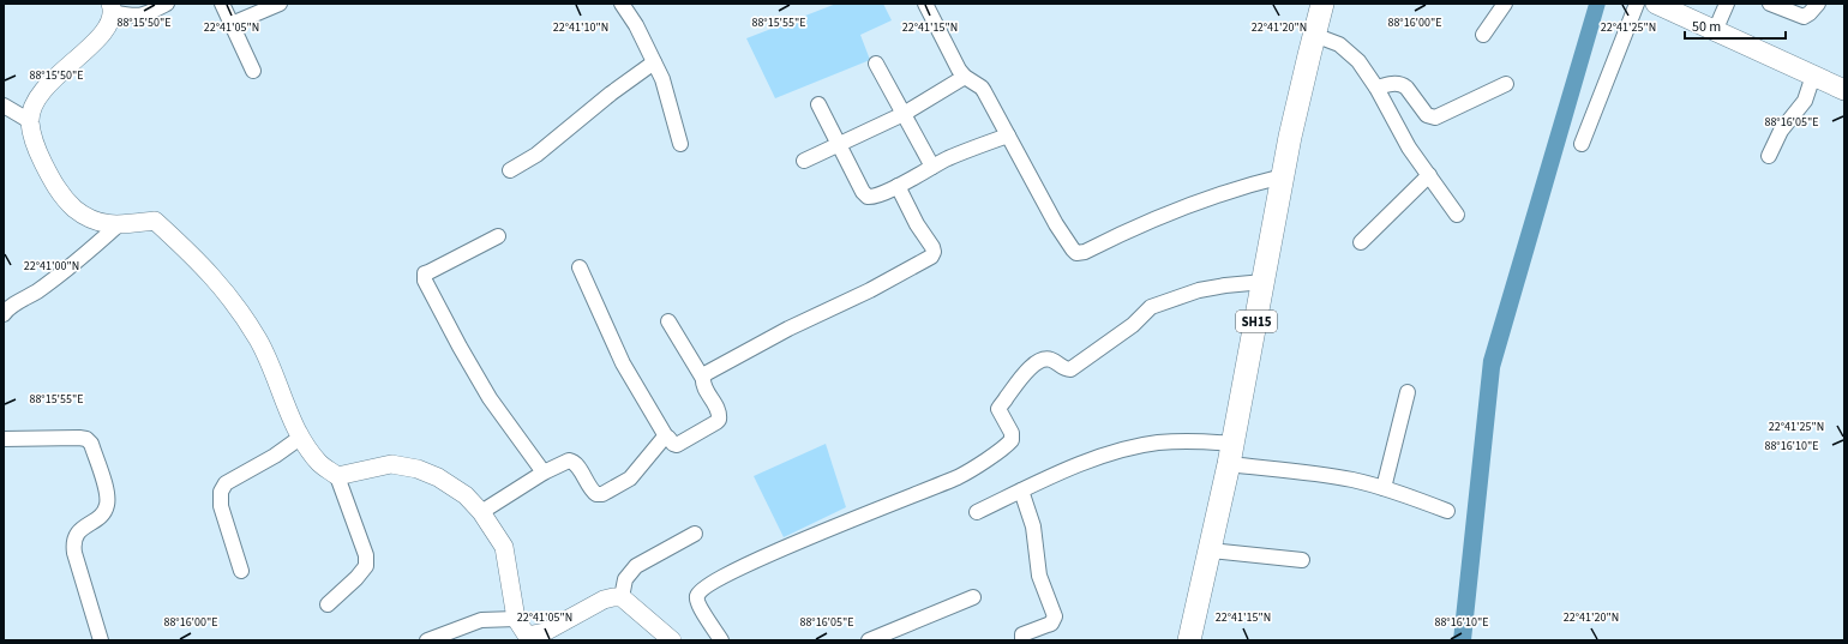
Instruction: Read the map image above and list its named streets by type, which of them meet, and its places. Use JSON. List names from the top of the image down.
{
  "streets": {
    "main road": ["SH15"]
  },
  "scale_bar": "50 m",
  "coordinates": [
    "88°15'50\"E",
    "88°15'55\"E",
    "88°16'00\"E",
    "22°41'05\"N",
    "22°41'10\"N",
    "22°41'15\"N",
    "22°41'20\"N",
    "22°41'25\"N",
    "88°16'05\"E",
    "22°41'00\"N",
    "88°16'10\"E"
  ]
}
